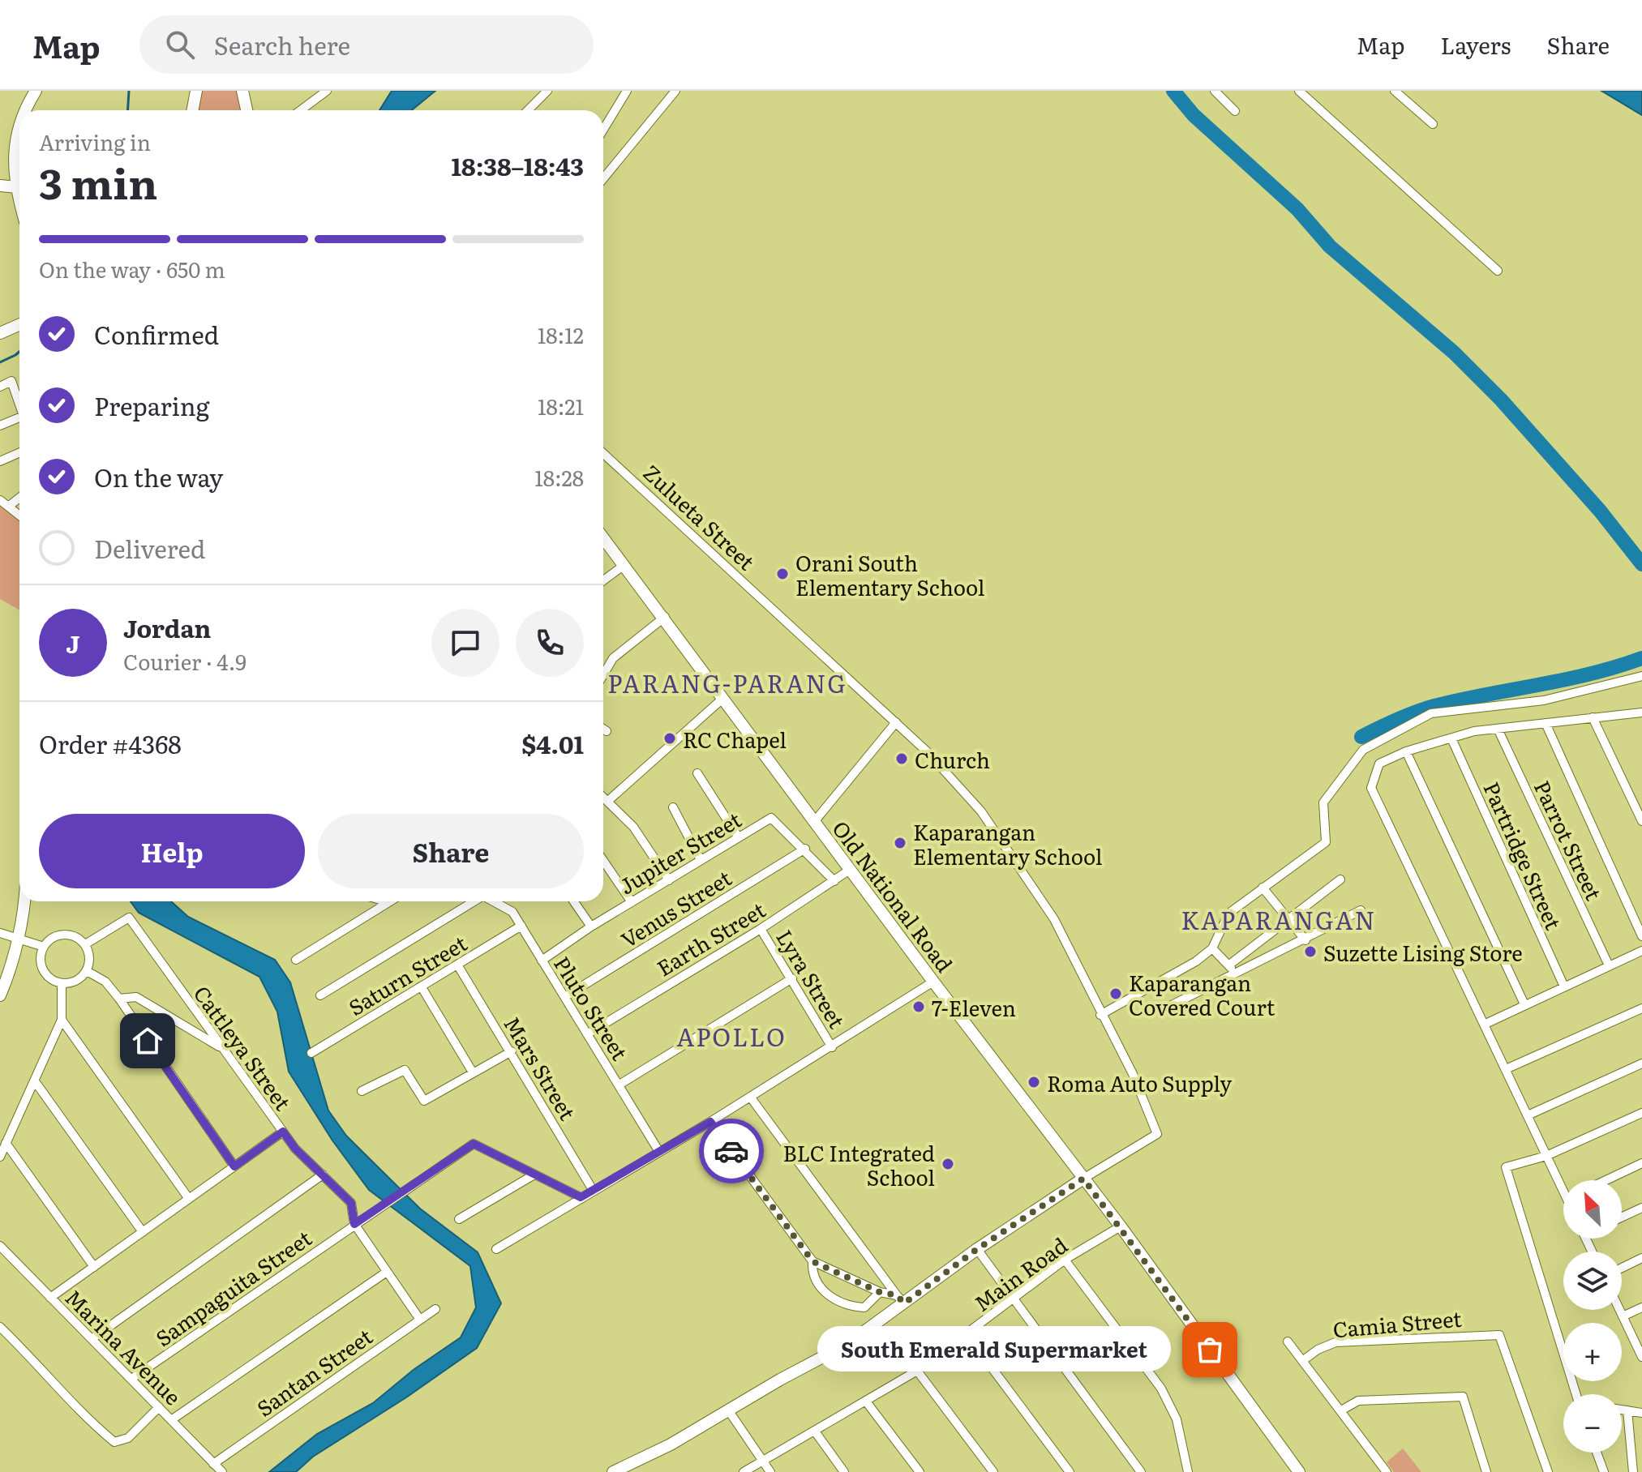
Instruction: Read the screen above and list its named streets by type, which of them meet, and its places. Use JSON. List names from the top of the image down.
{
  "streets": {
    "main road": ["Old National Road"],
    "street": [
      "Zulueta Street",
      "Parrot Street",
      "Jupiter Street",
      "Partridge Street",
      "Venus Street",
      "Earth Street",
      "Saturn Street",
      "Lyra Street",
      "Pluto Street",
      "Cattleya Street",
      "Mars Street",
      "Main Road",
      "Sampaguita Street",
      "Camia Street",
      "Marina Avenue",
      "Santan Street"
    ]
  },
  "crossings": [
    ["Zulueta Street", "Old National Road"],
    ["Jupiter Street", "Venus Street"],
    ["Jupiter Street", "Pluto Street"],
    ["Old National Road", "Earth Street"],
    ["Old National Road", "Main Road"],
    ["Venus Street", "Pluto Street"],
    ["Earth Street", "Lyra Street"],
    ["Earth Street", "Pluto Street"],
    ["Saturn Street", "Pluto Street"],
    ["Saturn Street", "Mars Street"],
    ["Cattleya Street", "Sampaguita Street"],
    ["Cattleya Street", "Santan Street"],
    ["Sampaguita Street", "Marina Avenue"],
    ["Marina Avenue", "Santan Street"]
  ],
  "districts": ["PARANG-PARANG", "KAPARANGAN", "APOLLO"],
  "places": [
    "Orani South Elementary School",
    "RC Chapel",
    "Church",
    "Kaparangan Elementary School",
    "Suzette Lising Store",
    "Kaparangan Covered Court",
    "7-Eleven",
    "Roma Auto Supply",
    "BLC Integrated School",
    "South Emerald Supermarket"
  ],
  "north": "top left",
  "page": {
    "header": "Map",
    "search": "Search here",
    "nav": ["Map", "Layers", "Share"],
    "heading": ["3 min", "Arriving in", "18:38–18:43"],
    "panel": [
      "Jordan",
      "Courier · 4.9",
      "Order #4368",
      "$4.01"
    ],
    "bar": "On the way · 650 m",
    "list": [
      ["Confirmed", "18:12"],
      ["Preparing", "18:21"],
      ["On the way", "18:28"],
      "Delivered"
    ],
    "round": "J",
    "buttons": ["Help", "Share"],
    "map_buttons": ["+", "−"],
    "bubble": "South Emerald Supermarket"
  }
}
